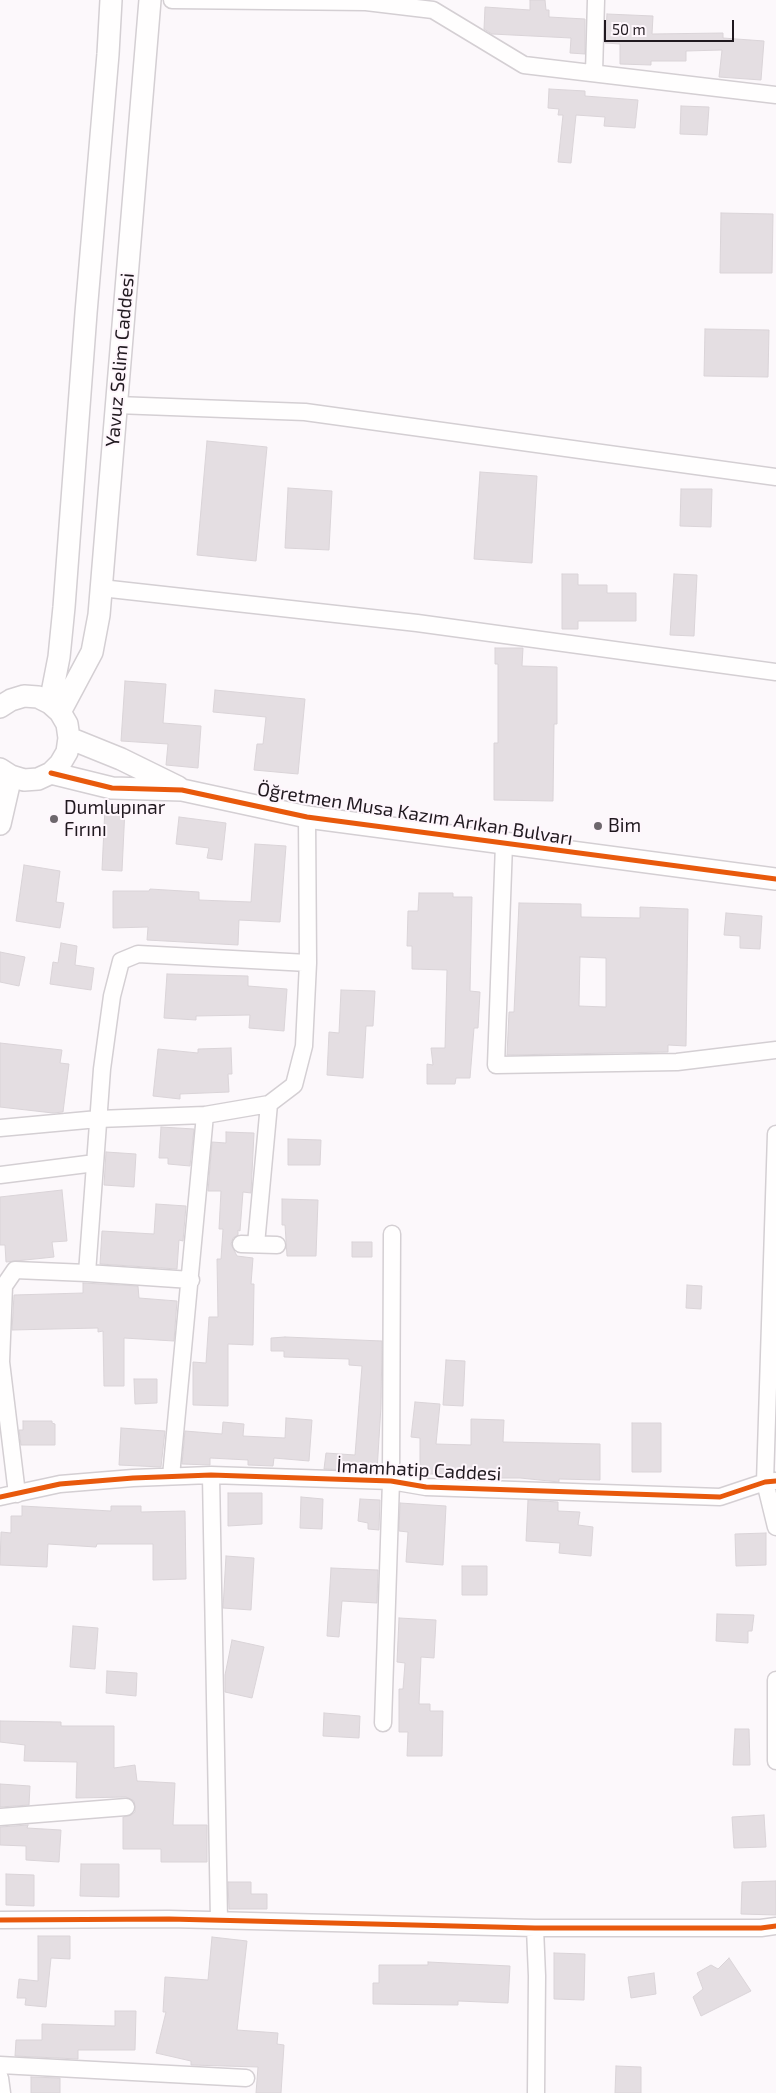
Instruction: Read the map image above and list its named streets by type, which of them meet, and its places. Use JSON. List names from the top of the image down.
{
  "streets": {
    "street": ["Yavuz Selim Caddesi", "Öğretmen Musa Kazım Arıkan Bulvarı", "İmamhatip Caddesi"]
  },
  "places": ["Dumlupınar Fırını", "Bim"],
  "scale_bar": "50 m"
}
